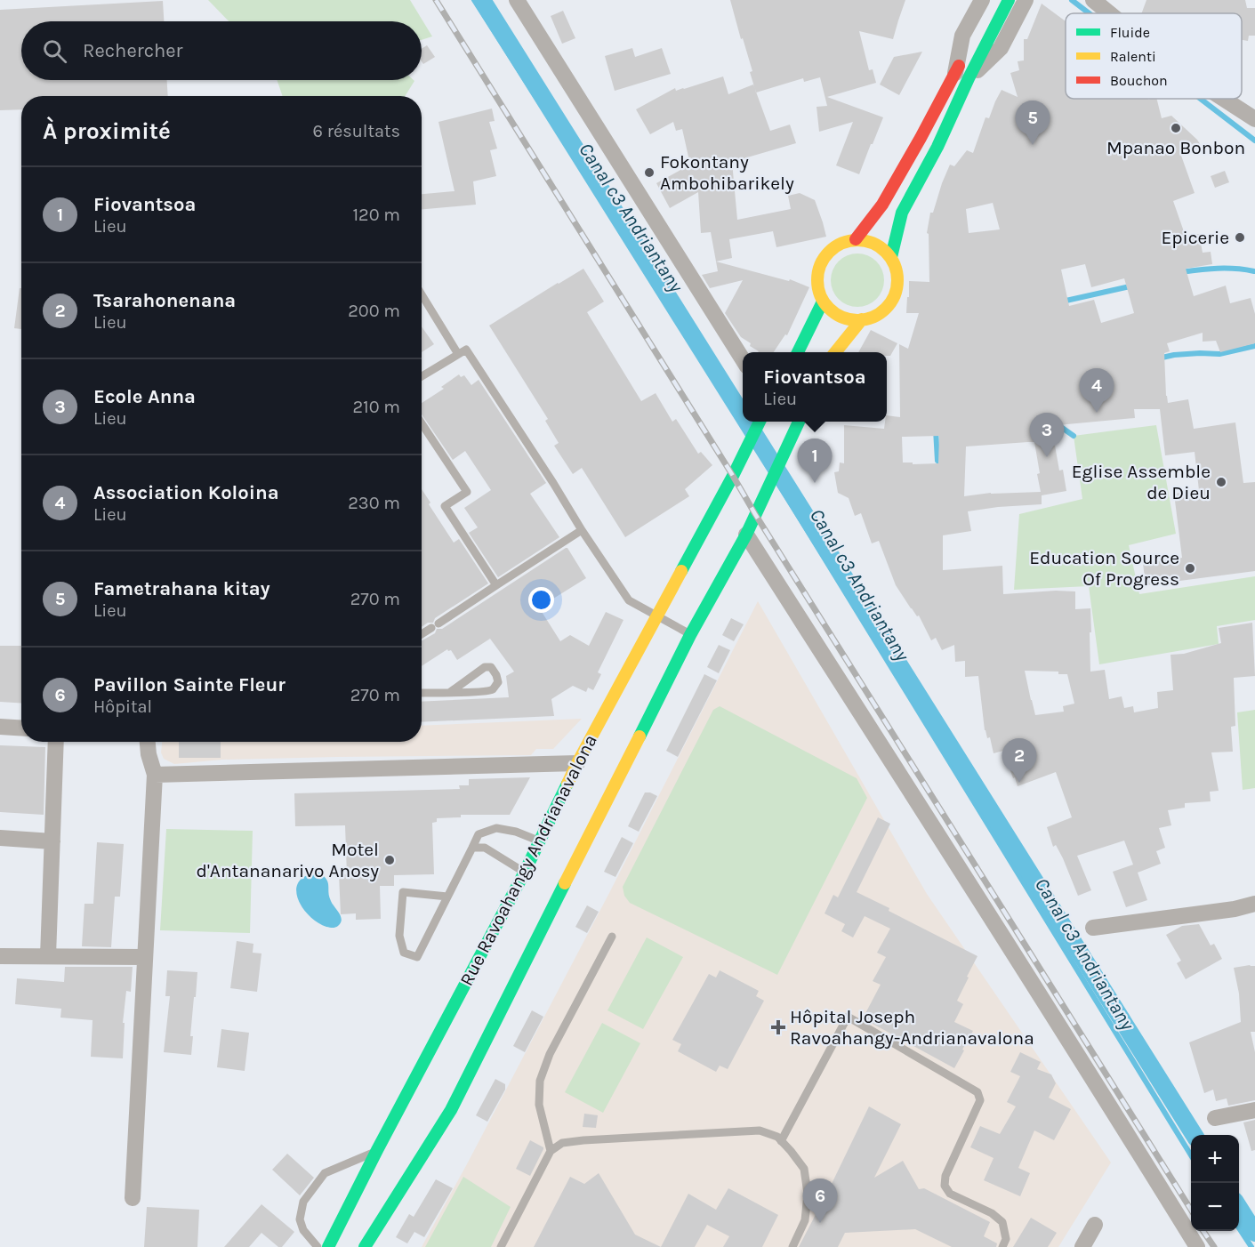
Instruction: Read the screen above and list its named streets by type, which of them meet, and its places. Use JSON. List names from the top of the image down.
{
  "streets": {
    "main road": ["Rue Ravoahangy Andrianavalona"]
  },
  "water": ["Canal c3 Andriantany"],
  "places": {
    "other": [
      "Mpanao Bonbon",
      "Fokontany Ambohibarikely",
      "Epicerie",
      "Eglise Assemble de Dieu",
      "Education Source Of Progress",
      "Motel d'Antananarivo Anosy"
    ],
    "health": ["Hôpital Joseph Ravoahangy-Andrianavalona"]
  },
  "legend": ["Fluide", "Ralenti", "Bouchon"],
  "page": {
    "search": "Rechercher",
    "heading": ["À proximité", "6 résultats"],
    "pins": [
      "5",
      "4",
      "3",
      "1",
      "2",
      "6"
    ],
    "list": [
      {
        "mark": "1",
        "name": "Fiovantsoa",
        "note": "Lieu",
        "value": "120 m"
      },
      {
        "mark": "2",
        "name": "Tsarahonenana",
        "note": "Lieu",
        "value": "200 m"
      },
      {
        "mark": "3",
        "name": "Ecole Anna",
        "note": "Lieu",
        "value": "210 m"
      },
      {
        "mark": "4",
        "name": "Association Koloina",
        "note": "Lieu",
        "value": "230 m"
      },
      {
        "mark": "5",
        "name": "Fametrahana kitay",
        "note": "Lieu",
        "value": "270 m"
      },
      {
        "mark": "6",
        "name": "Pavillon Sainte Fleur",
        "note": "Hôpital",
        "value": "270 m"
      }
    ],
    "popup": ["Fiovantsoa", "Lieu"],
    "map_buttons": ["+", "−"]
  }
}
